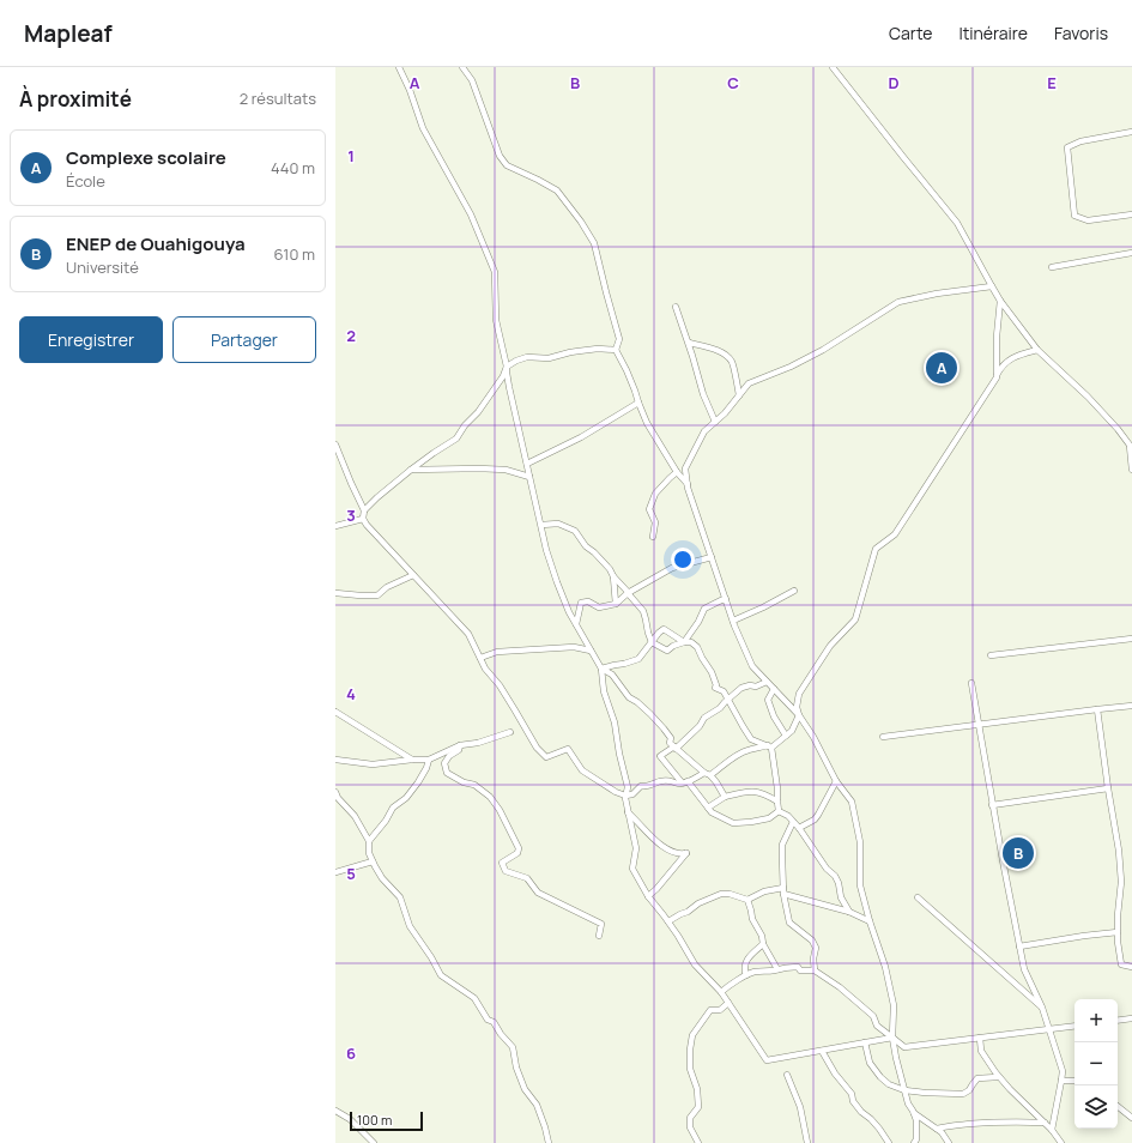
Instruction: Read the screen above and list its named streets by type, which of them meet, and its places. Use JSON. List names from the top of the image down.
{
  "scale_bar": "100 m",
  "page": {
    "header": "Mapleaf",
    "nav": ["Carte", "Itinéraire", "Favoris"],
    "heading": ["À proximité", "2 résultats"],
    "list": [
      {
        "mark": "A",
        "name": "Complexe scolaire",
        "note": "École",
        "value": "440 m"
      },
      {
        "mark": "B",
        "name": "ENEP de Ouahigouya",
        "note": "Université",
        "value": "610 m"
      }
    ],
    "buttons": ["Enregistrer", "Partager"],
    "pins": ["A", "B"],
    "map_buttons": ["+", "−"],
    "scale": "100 m"
  },
  "grid": {
    "columns": [
      "A",
      "B",
      "C",
      "D",
      "E"
    ],
    "rows": [
      "1",
      "2",
      "3",
      "4",
      "5",
      "6"
    ]
  }
}
